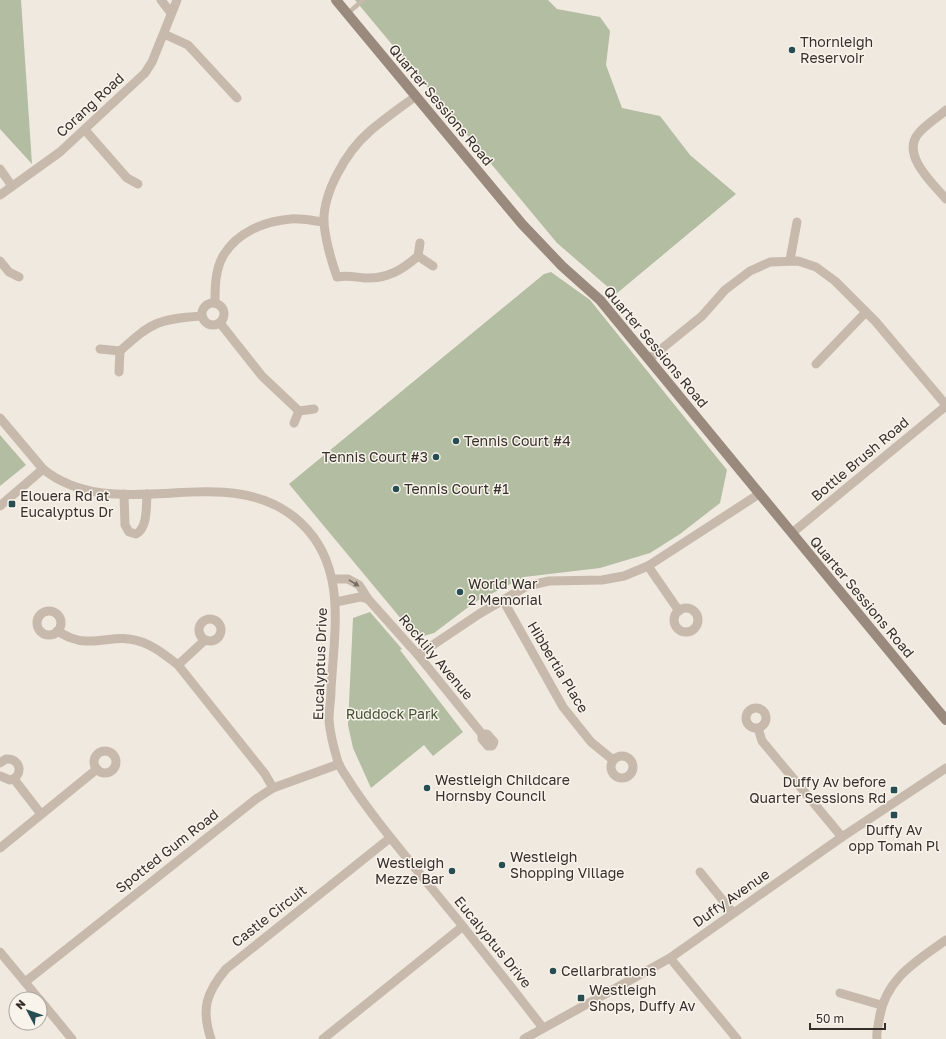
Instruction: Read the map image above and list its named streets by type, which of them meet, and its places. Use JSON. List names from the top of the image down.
{
  "streets": {
    "main road": ["Quarter Sessions Road"],
    "street": [
      "Corang Road",
      "Bottle Brush Road",
      "Rocklily Avenue",
      "Eucalyptus Drive",
      "Hibbertia Place",
      "Spotted Gum Road",
      "Duffy Avenue",
      "Castle Circuit"
    ]
  },
  "crossings": [
    ["Quarter Sessions Road", "Bottle Brush Road"],
    ["Rocklily Avenue", "Eucalyptus Drive"],
    ["Eucalyptus Drive", "Spotted Gum Road"],
    ["Eucalyptus Drive", "Duffy Avenue"],
    ["Eucalyptus Drive", "Castle Circuit"]
  ],
  "parks": ["Ruddock Park"],
  "places": {
    "other": [
      "Thornleigh Reservoir",
      "Tennis Court #4",
      "Tennis Court #3",
      "Tennis Court #1",
      "World War 2 Memorial",
      "Westleigh Childcare Hornsby Council",
      "Westleigh Shopping Village",
      "Westleigh Mezze Bar",
      "Cellarbrations"
    ],
    "transit": [
      "Elouera Rd at Eucalyptus Dr",
      "Duffy Av before Quarter Sessions Rd",
      "Duffy Av opp Tomah Pl",
      "Westleigh Shops, Duffy Av"
    ]
  },
  "scale_bar": "50 m",
  "north": "top left"
}
